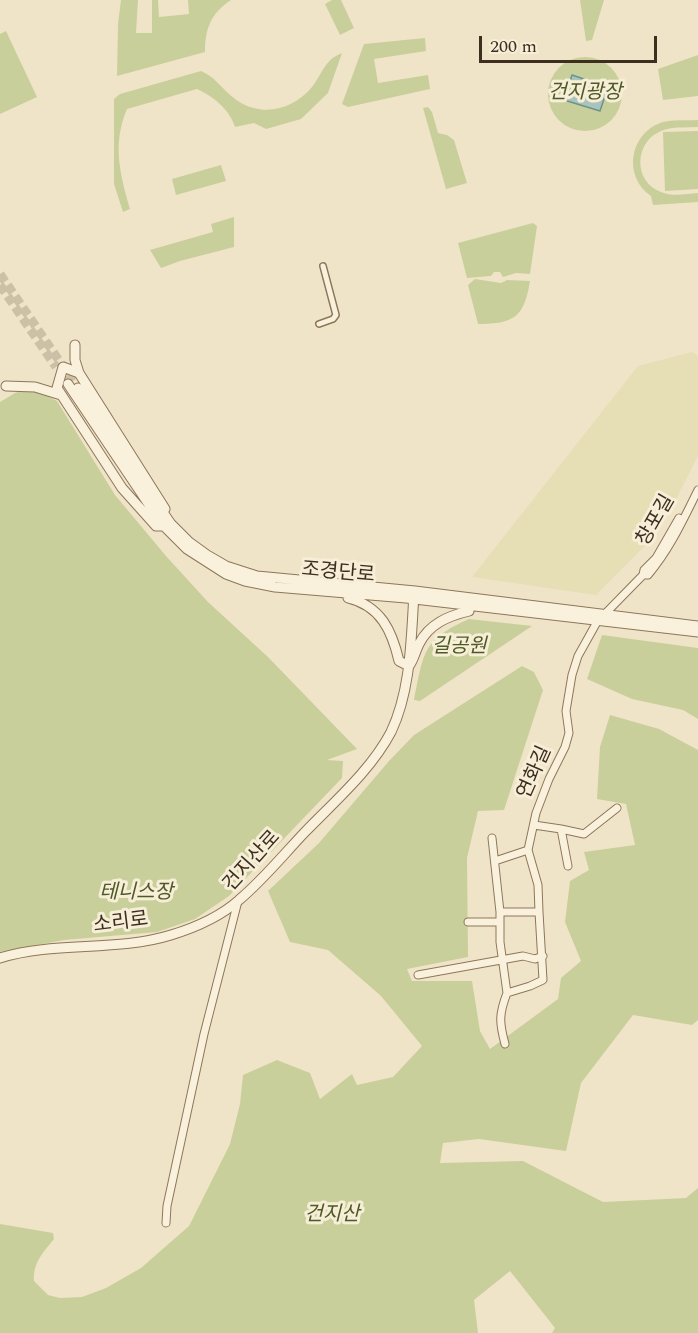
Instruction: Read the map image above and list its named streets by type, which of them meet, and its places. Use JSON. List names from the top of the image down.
{
  "streets": {
    "street": [
      "창포길",
      "조경단로",
      "연화길",
      "건지산로",
      "소리로"
    ]
  },
  "crossings": [
    ["창포길", "조경단로"],
    ["창포길", "연화길"],
    ["조경단로", "연화길"],
    ["조경단로", "건지산로"],
    ["건지산로", "소리로"]
  ],
  "parks": [
    "건지광장",
    "길공원",
    "테니스장",
    "건지산"
  ],
  "scale_bar": "200 m"
}
